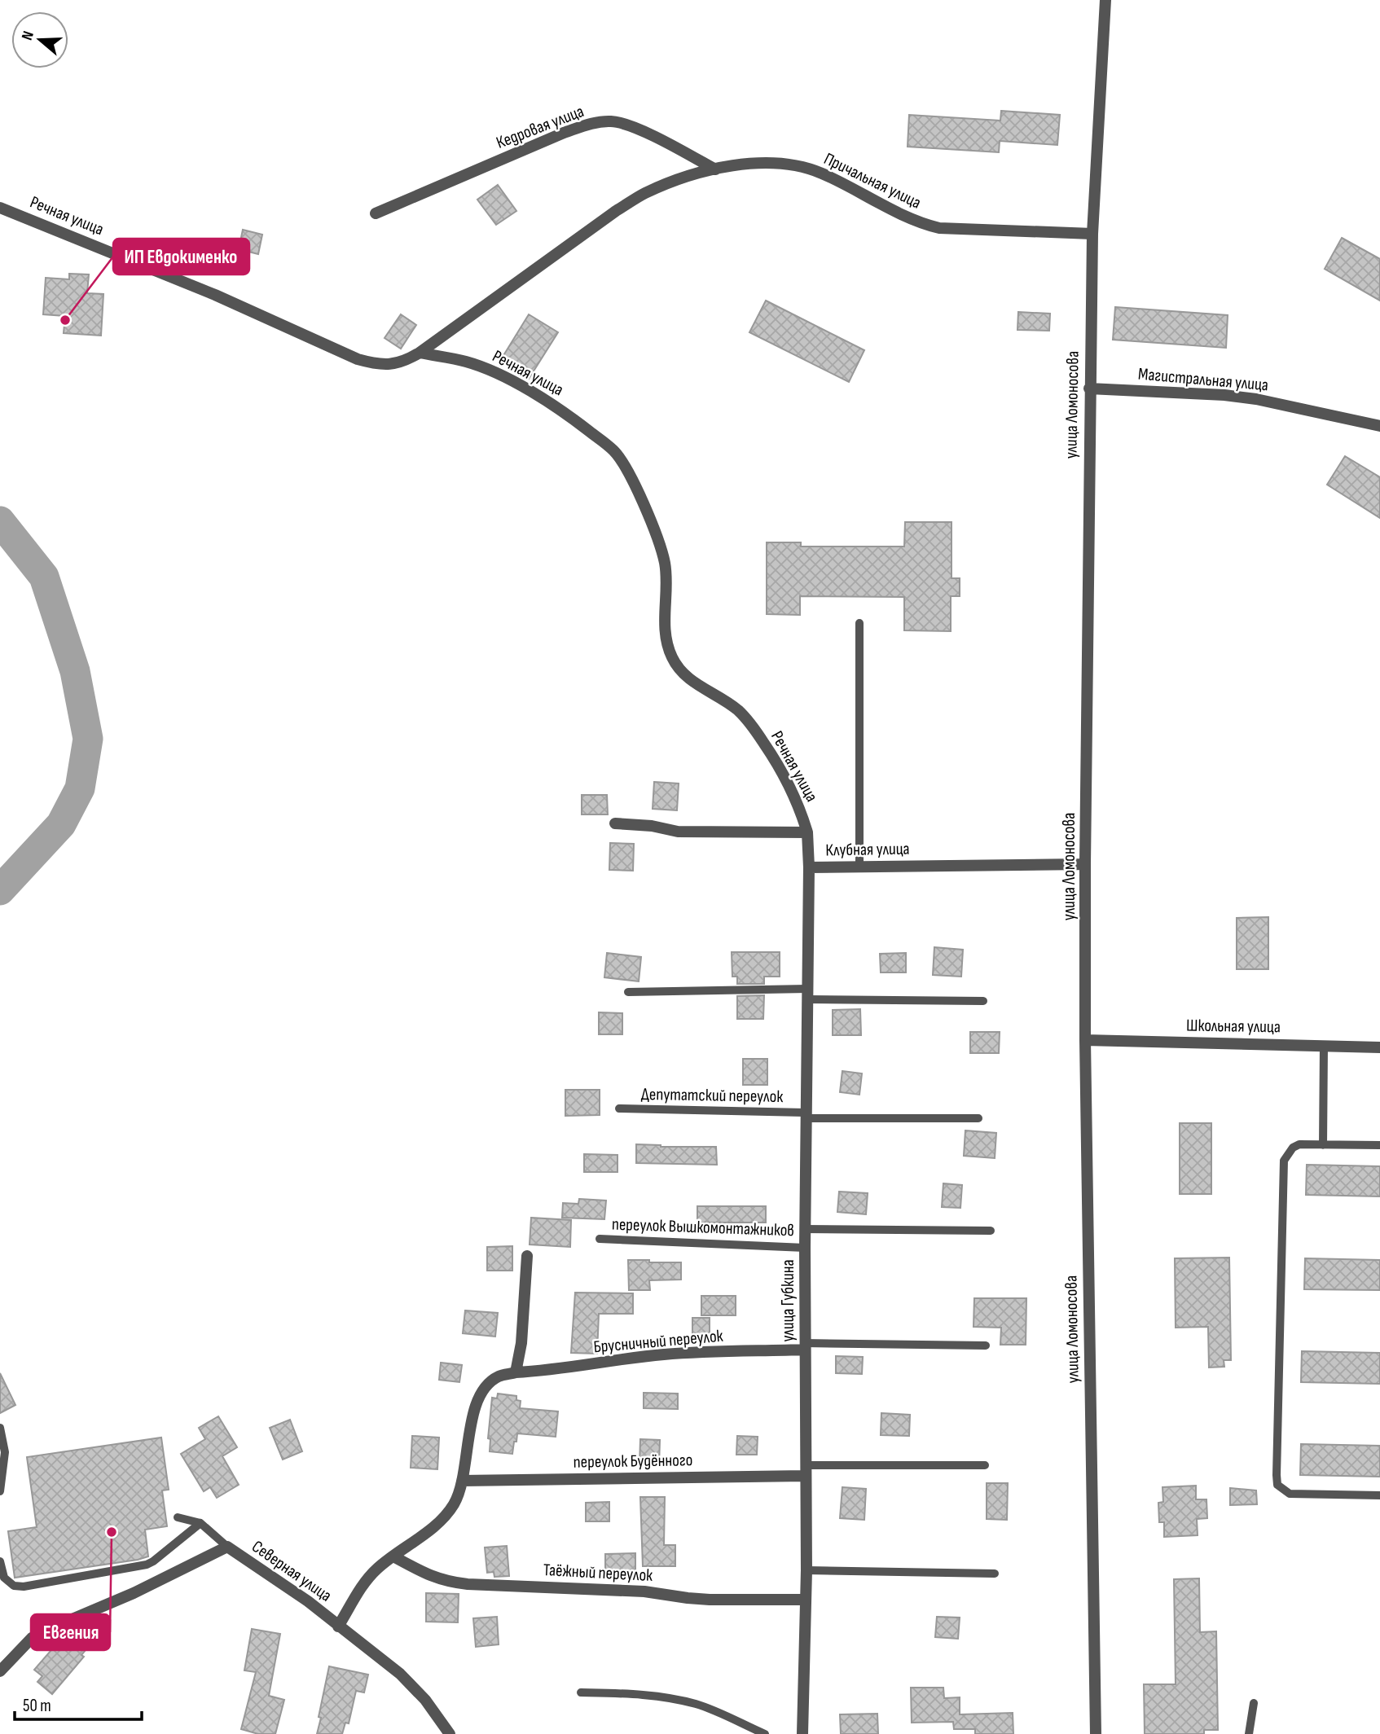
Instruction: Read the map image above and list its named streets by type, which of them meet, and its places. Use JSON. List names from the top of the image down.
{
  "streets": {
    "street": [
      "Кедровая улица",
      "Причальная улица",
      "Речная улица",
      "Магистральная улица",
      "улица Ломоносова",
      "Клубная улица",
      "Школьная улица",
      "улица Губкина",
      "Брусничный переулок",
      "переулок Будённого",
      "Северная улица",
      "Таёжный переулок"
    ],
    "lane": ["Депутатский переулок", "переулок Вышкомонтажников"]
  },
  "crossings": [
    ["Кедровая улица", "Причальная улица"],
    ["Причальная улица", "Речная улица"],
    ["Причальная улица", "улица Ломоносова"],
    ["Речная улица", "Клубная улица"],
    ["Магистральная улица", "улица Ломоносова"],
    ["улица Ломоносова", "Клубная улица"],
    ["улица Ломоносова", "Школьная улица"],
    ["Клубная улица", "улица Губкина"],
    ["Депутатский переулок", "улица Губкина"],
    ["переулок Вышкомонтажников", "улица Губкина"],
    ["улица Губкина", "Брусничный переулок"],
    ["улица Губкина", "переулок Будённого"],
    ["улица Губкина", "Таёжный переулок"],
    ["Брусничный переулок", "переулок Будённого"],
    ["Брусничный переулок", "Северная улица"],
    ["Брусничный переулок", "Таёжный переулок"]
  ],
  "places": ["ИП Евдокименко", "Евгения"],
  "scale_bar": "50 m",
  "north": "left"
}
